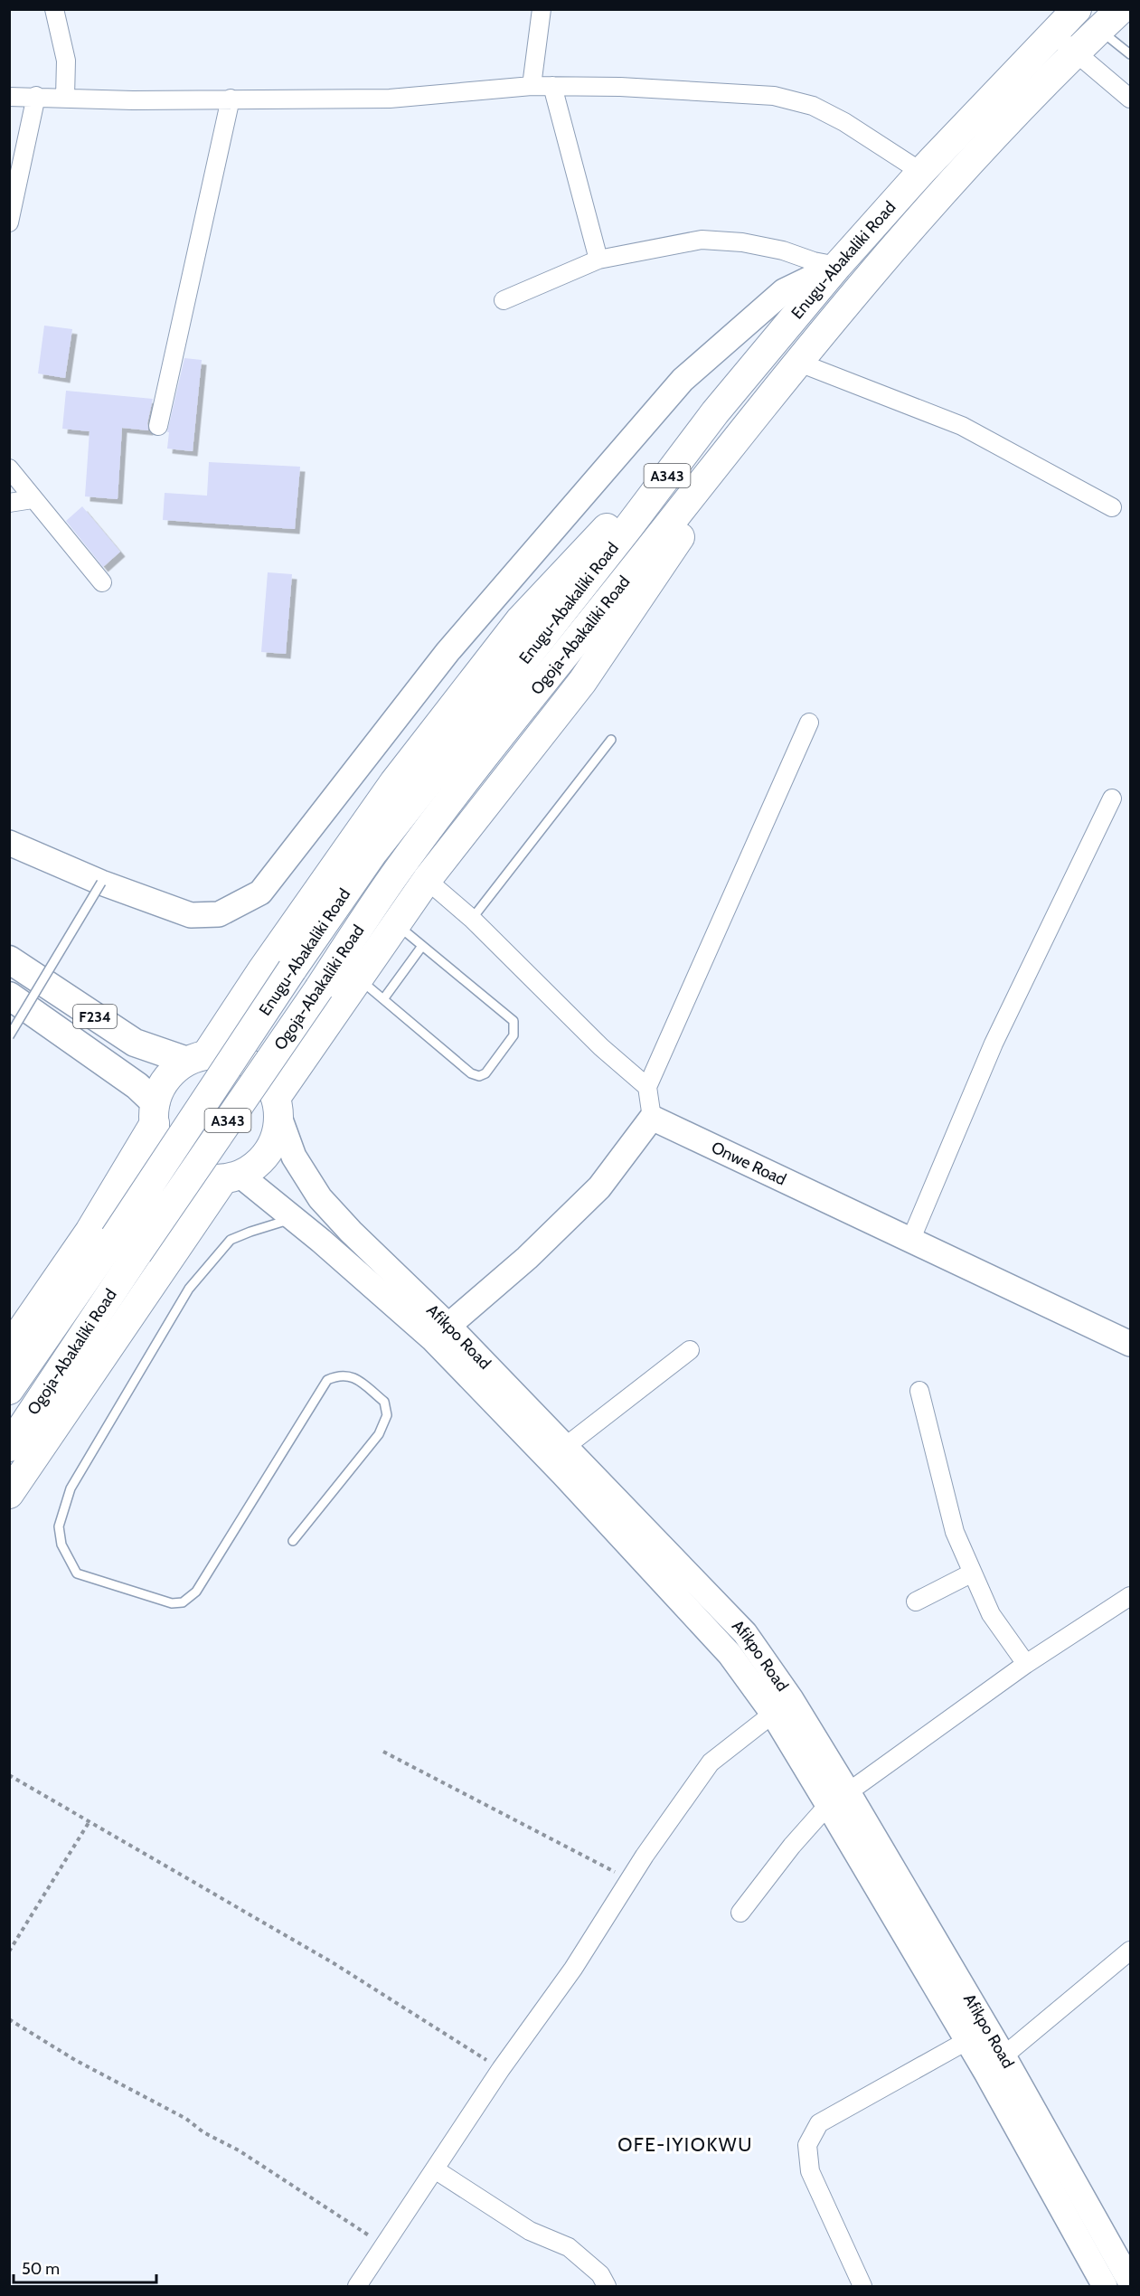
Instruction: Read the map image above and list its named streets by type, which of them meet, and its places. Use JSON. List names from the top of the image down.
{
  "streets": {
    "highway": ["Enugu-Abakaliki Road", "A343", "Ogoja-Abakaliki Road"],
    "main road": ["F234", "Onwe Road", "Afikpo Road"]
  },
  "crossings": [
    ["Enugu-Abakaliki Road", "Ogoja-Abakaliki Road"],
    ["F234", "Afikpo Road"]
  ],
  "districts": ["OFE-IYIOKWU"],
  "scale_bar": "50 m"
}
